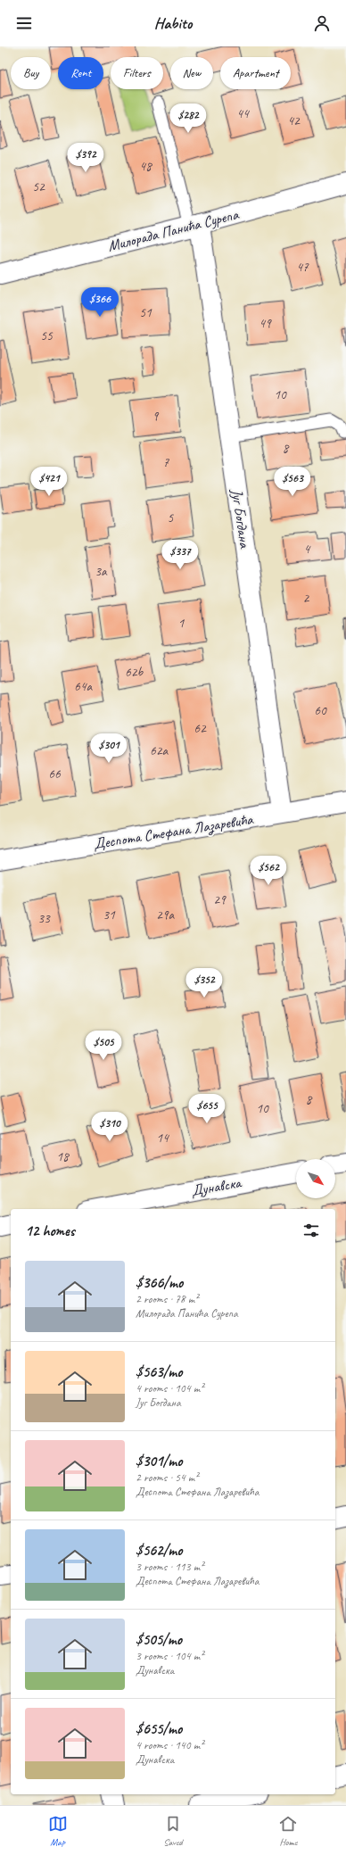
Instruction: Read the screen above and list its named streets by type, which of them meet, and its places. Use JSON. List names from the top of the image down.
{
  "streets": {
    "street": [
      "Милорада Панића Сурепа",
      "Југ Богдана",
      "Деспота Стефана Лазаревића",
      "Дунавска"
    ]
  },
  "crossings": [
    ["Милорада Панића Сурепа", "Југ Богдана"],
    ["Југ Богдана", "Деспота Стефана Лазаревића"]
  ],
  "house_numbers": [
    "44",
    "42",
    "48",
    "52",
    "47",
    "51",
    "49",
    "55",
    "10",
    "9",
    "8",
    "7",
    "5",
    "4",
    "3a",
    "2",
    "1",
    "62b",
    "64a",
    "60",
    "62",
    "62a",
    "66",
    "29",
    "31",
    "29a",
    "33",
    "8",
    "10",
    "14",
    "18"
  ],
  "north": "bottom right",
  "page": {
    "header": "Habito",
    "chip": [
      "Buy",
      "Rent",
      "Filters",
      "New",
      "Apartment"
    ],
    "price": [
      "$282",
      "$392",
      "$366",
      "$421",
      "$563",
      "$337",
      "$301",
      "$562",
      "$352",
      "$505",
      "$655",
      "$310"
    ],
    "heading": "12 homes",
    "list": [
      {
        "name": "$366/mo",
        "note": "2 rooms · 78 m² · Милорада Панића Сурепа"
      },
      {
        "name": "$563/mo",
        "note": "4 rooms · 104 m² · Југ Богдана"
      },
      {
        "name": "$301/mo",
        "note": "2 rooms · 54 m² · Деспота Стефана Лазаревића"
      },
      {
        "name": "$562/mo",
        "note": "3 rooms · 113 m² · Деспота Стефана Лазаревића"
      },
      {
        "name": "$505/mo",
        "note": "3 rooms · 104 m² · Дунавска"
      },
      {
        "name": "$655/mo",
        "note": "4 rooms · 140 m² · Дунавска"
      }
    ],
    "tabs": ["Map", "Saved", "Home"]
  }
}
